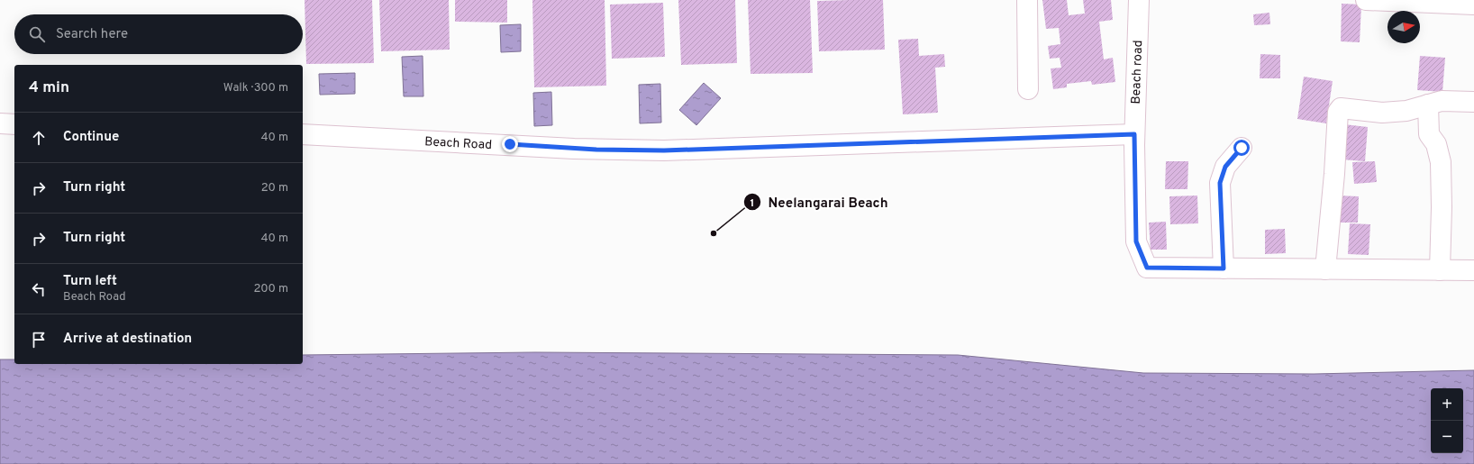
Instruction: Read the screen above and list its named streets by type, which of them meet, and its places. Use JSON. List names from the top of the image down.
{
  "streets": {
    "street": ["Beach road", "Beach Road"]
  },
  "crossings": [
    ["Beach road", "Beach Road"]
  ],
  "places": ["Neelangarai Beach"],
  "north": "right",
  "page": {
    "search": "Search here",
    "heading": ["4 min", "Walk · 300 m"],
    "list": [
      ["Continue", "40 m"],
      ["Turn right", "20 m"],
      ["Turn right", "40 m"],
      ["Turn left", "Beach Road", "200 m"],
      "Arrive at destination"
    ],
    "map_buttons": ["+", "−"]
  }
}
